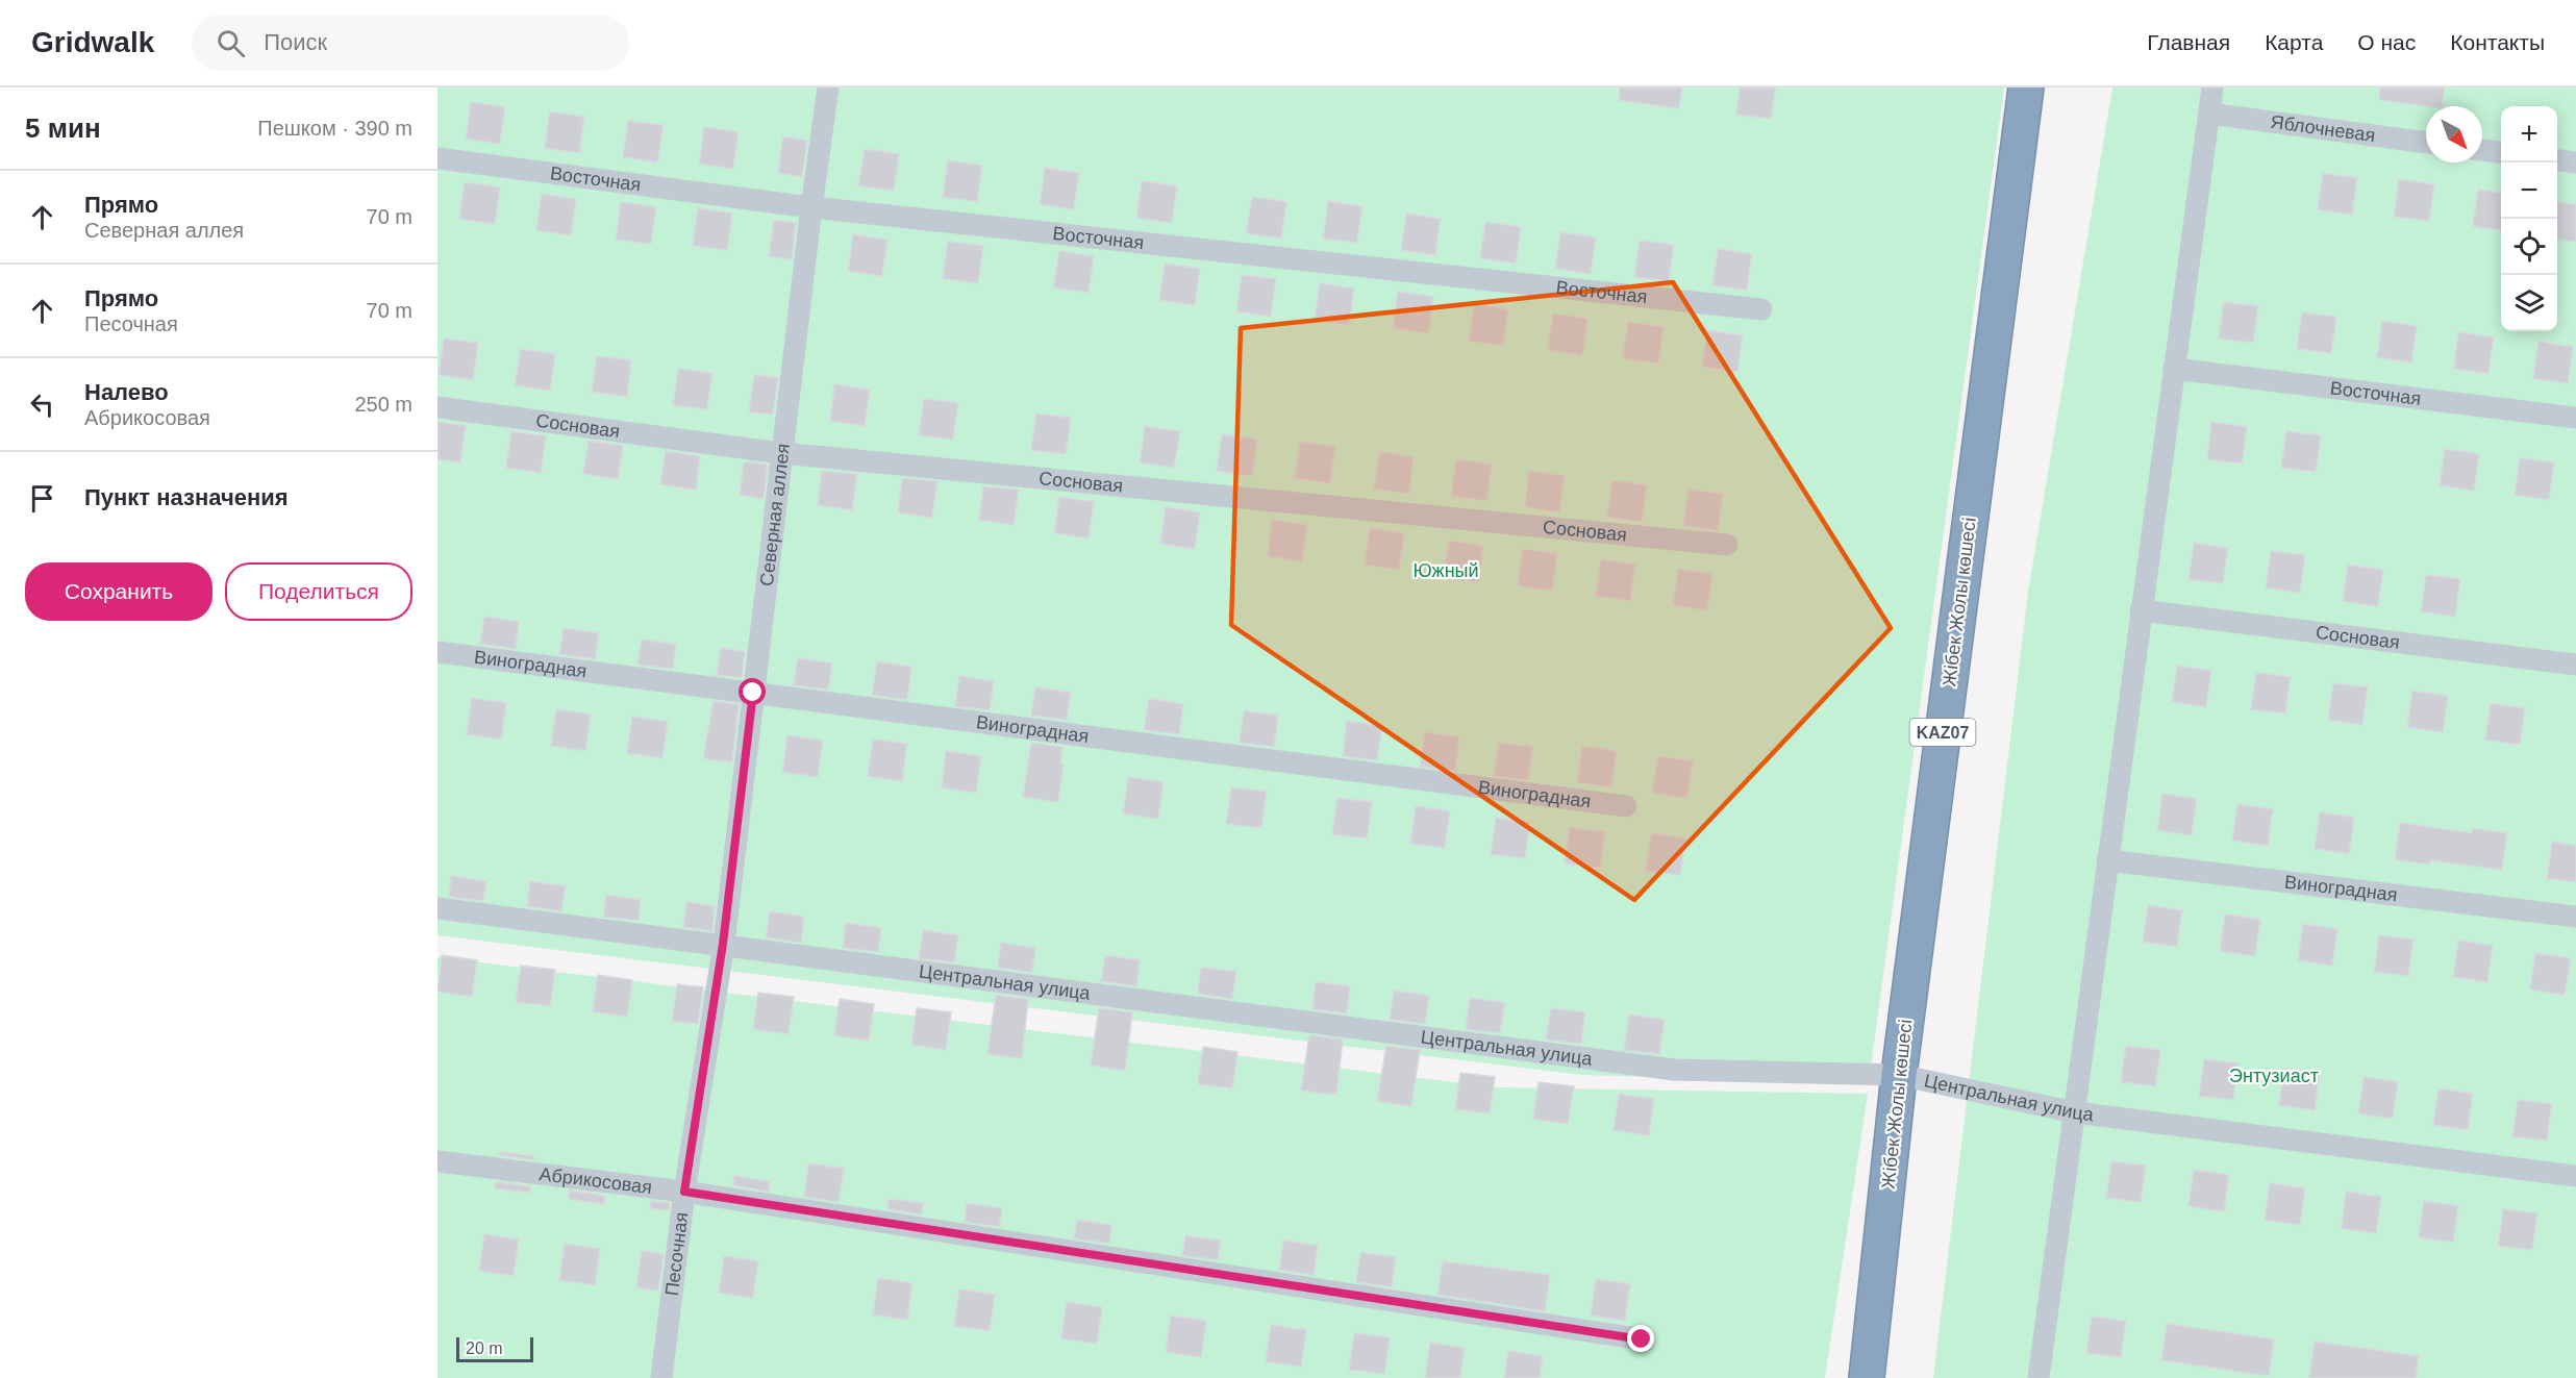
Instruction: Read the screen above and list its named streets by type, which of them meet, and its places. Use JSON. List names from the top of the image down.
{
  "streets": {
    "highway": ["Жібек Жолы көшесі", "KAZ07"],
    "street": [
      "Яблочневая",
      "Восточная",
      "Сосновая",
      "Северная аллея",
      "Виноградная",
      "Центральная улица",
      "Абрикосовая",
      "Песочная"
    ]
  },
  "crossings": [
    ["Восточная", "Северная аллея"],
    ["Сосновая", "Северная аллея"],
    ["Северная аллея", "Виноградная"],
    ["Северная аллея", "Центральная улица"],
    ["Северная аллея", "Песочная"],
    ["Жібек Жолы көшесі", "Центральная улица"],
    ["Центральная улица", "Песочная"],
    ["Абрикосовая", "Песочная"]
  ],
  "parks": ["Южный", "Энтузиаст"],
  "scale_bar": "20 m",
  "north": "bottom right",
  "page": {
    "header": "Gridwalk",
    "search": "Поиск",
    "nav": [
      "Главная",
      "Карта",
      "О нас",
      "Контакты"
    ],
    "heading": ["5 мин", "Пешком · 390 m"],
    "map_buttons": ["+", "−"],
    "list": [
      ["Прямо", "Северная аллея", "70 m"],
      ["Прямо", "Песочная", "70 m"],
      ["Налево", "Абрикосовая", "250 m"],
      "Пункт назначения"
    ],
    "buttons": ["Сохранить", "Поделиться"],
    "scale": "20 m"
  }
}
